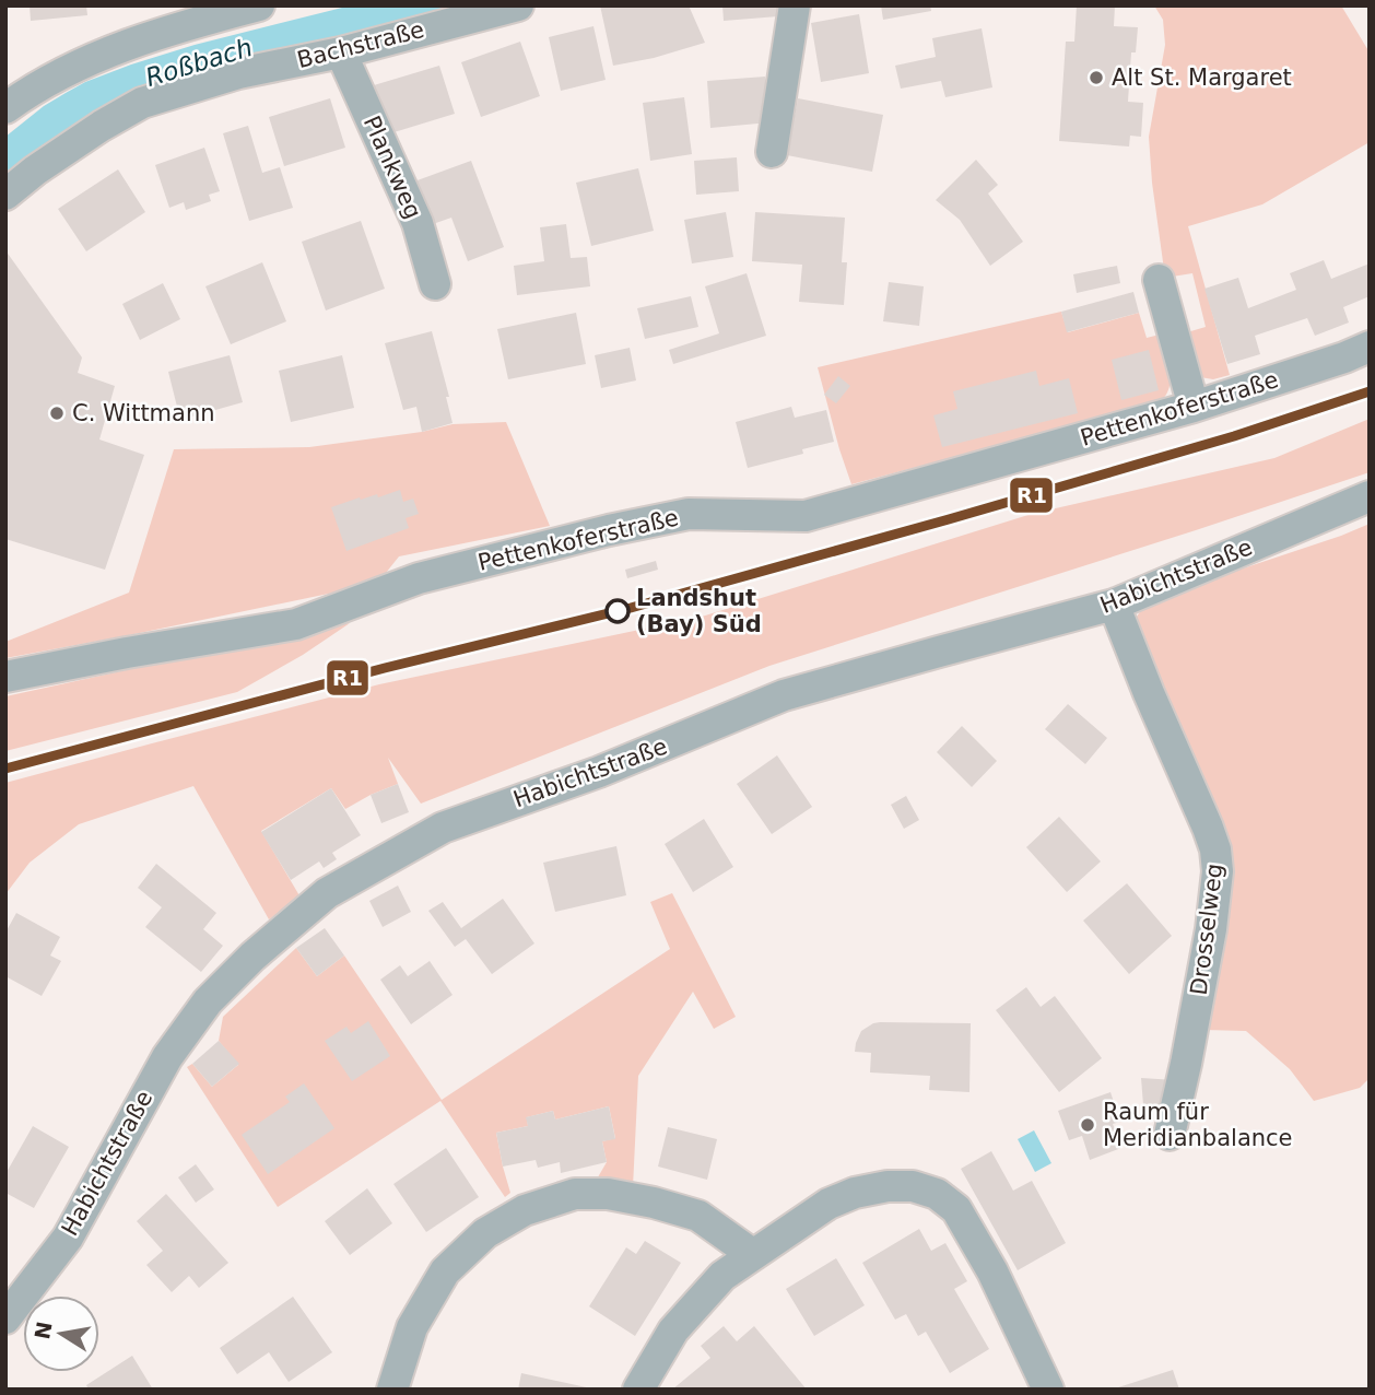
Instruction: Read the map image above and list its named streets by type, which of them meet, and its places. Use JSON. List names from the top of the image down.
{
  "streets": {
    "street": [
      "Bachstraße",
      "Plankweg",
      "Pettenkoferstraße",
      "Habichtstraße",
      "Drosselweg"
    ]
  },
  "crossings": [
    ["Bachstraße", "Plankweg"],
    ["Habichtstraße", "Drosselweg"]
  ],
  "water": ["Roßbach"],
  "places": [
    "Alt St. Margaret",
    "C. Wittmann",
    "Landshut (Bay) Süd",
    "Raum für Meridianbalance"
  ],
  "lines": ["transit line R1"],
  "north": "left"
}
